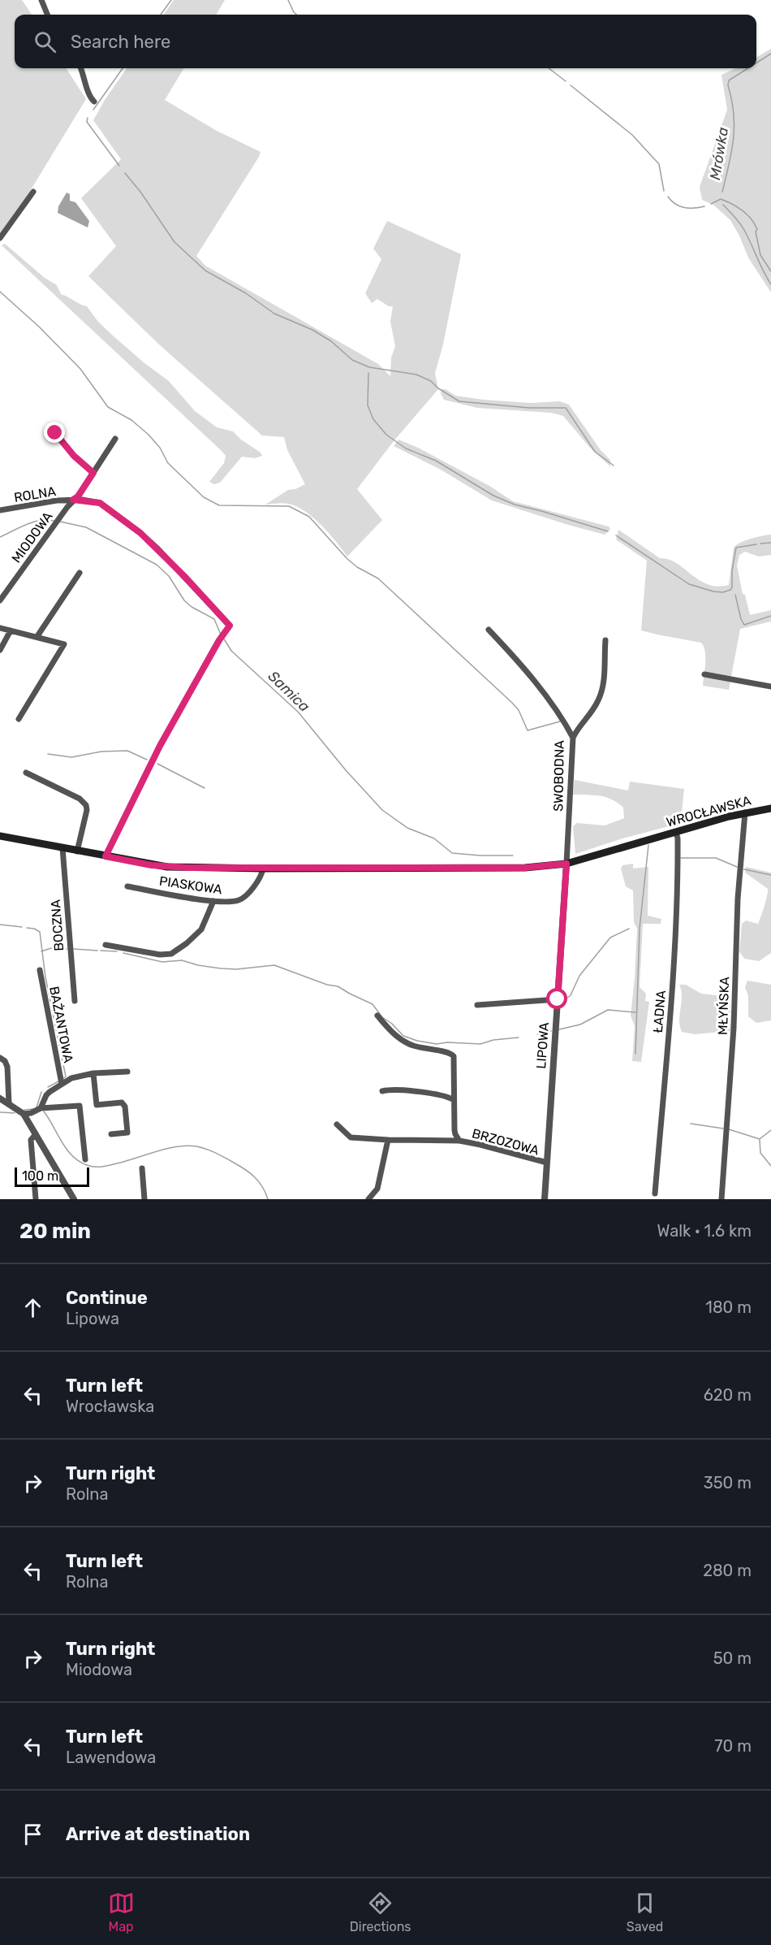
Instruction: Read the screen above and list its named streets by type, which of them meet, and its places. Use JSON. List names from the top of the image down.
{
  "streets": {
    "main road": ["WROCŁAWSKA"],
    "street": [
      "ROLNA",
      "MIODOWA",
      "SWOBODNA",
      "PIASKOWA",
      "BOCZNA",
      "MŁYŃSKA",
      "ŁADNA",
      "BAŻANTOWA",
      "LIPOWA",
      "BRZOZOWA"
    ]
  },
  "crossings": [
    ["ROLNA", "MIODOWA"],
    ["SWOBODNA", "WROCŁAWSKA"],
    ["SWOBODNA", "LIPOWA"],
    ["WROCŁAWSKA", "MŁYŃSKA"],
    ["WROCŁAWSKA", "ŁADNA"],
    ["WROCŁAWSKA", "LIPOWA"],
    ["LIPOWA", "BRZOZOWA"]
  ],
  "water": ["Mrówka", "Samica"],
  "scale_bar": "100 m",
  "page": {
    "search": "Search here",
    "scale": "100 m",
    "heading": ["20 min", "Walk · 1.6 km"],
    "list": [
      ["Continue", "Lipowa", "180 m"],
      ["Turn left", "Wrocławska", "620 m"],
      ["Turn right", "Rolna", "350 m"],
      ["Turn left", "Rolna", "280 m"],
      ["Turn right", "Miodowa", "50 m"],
      ["Turn left", "Lawendowa", "70 m"],
      "Arrive at destination"
    ],
    "nav": ["Map", "Directions", "Saved"]
  }
}
